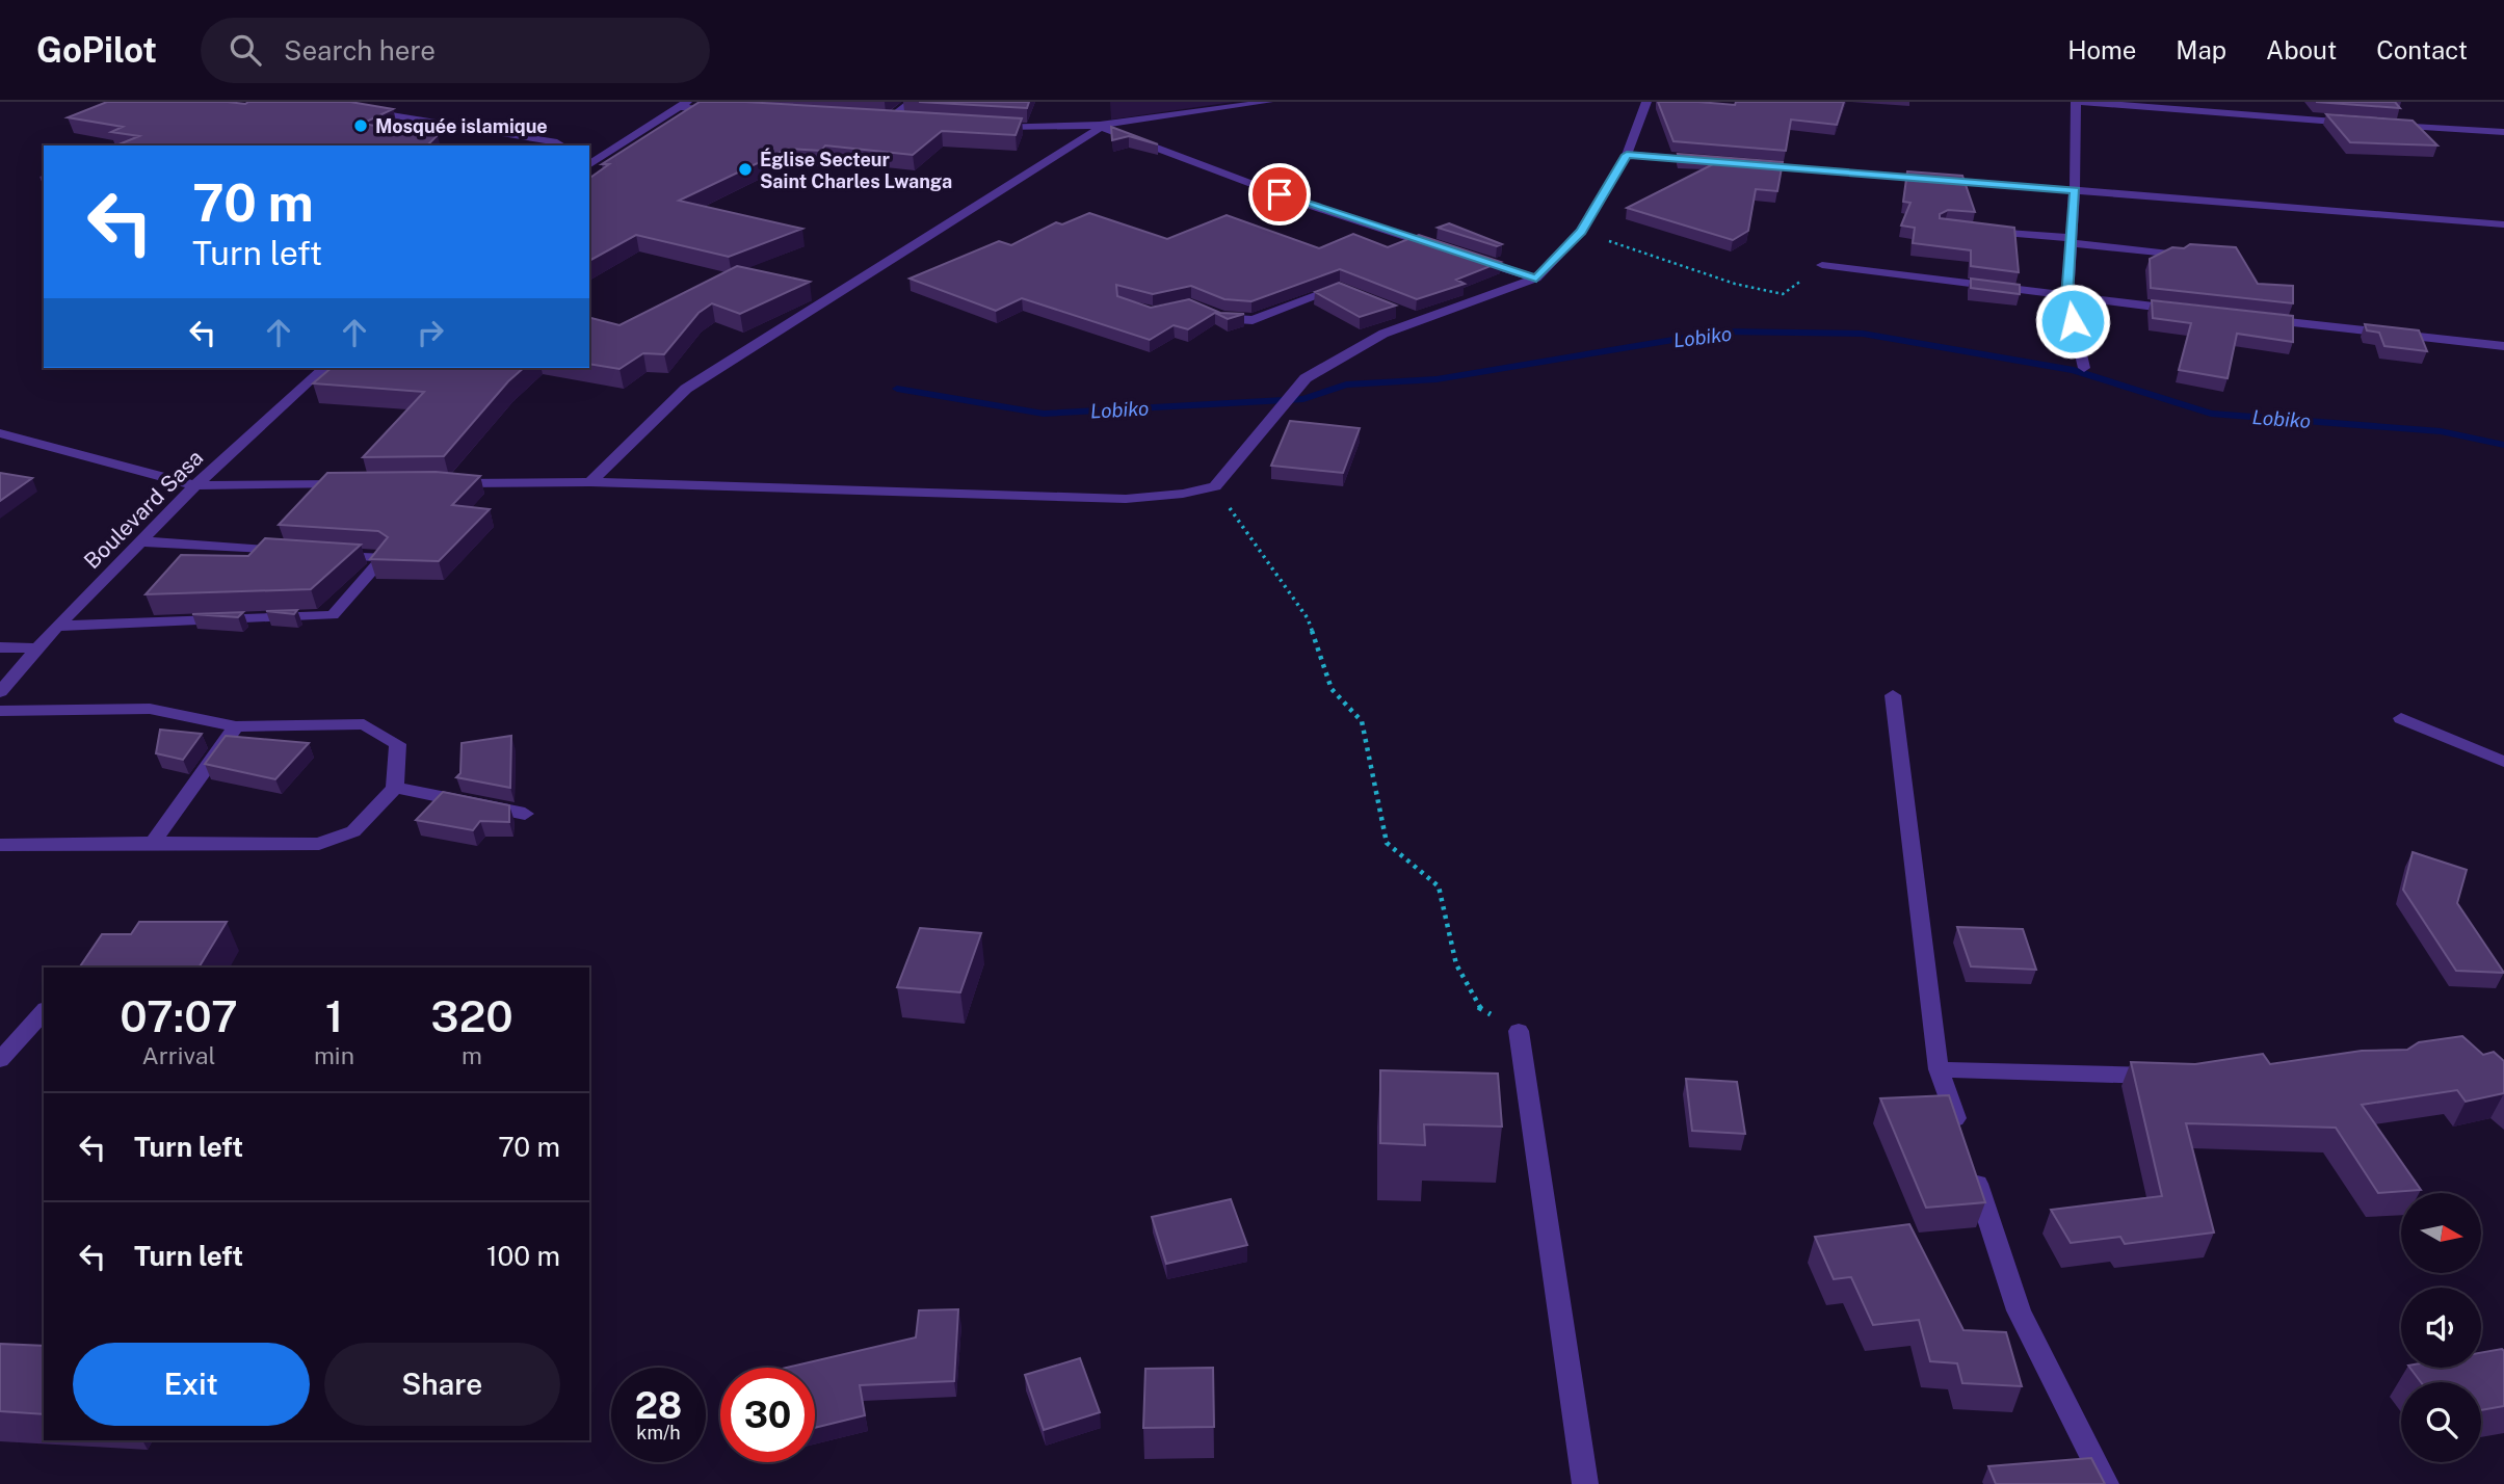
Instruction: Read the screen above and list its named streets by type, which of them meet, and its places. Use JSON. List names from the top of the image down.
{
  "streets": {
    "street": ["Boulevard Sasa"]
  },
  "water": ["Lobiko"],
  "places": ["Mosquée islamique", "Église Secteur Saint Charles Lwanga"],
  "north": "right",
  "page": {
    "header": "GoPilot",
    "search": "Search here",
    "nav": [
      "Home",
      "Map",
      "About",
      "Contact"
    ],
    "turn": ["70 m", "Turn left"],
    "eta": [
      "07:07",
      "Arrival",
      "1",
      "min",
      "320",
      "m"
    ],
    "list": [
      {
        "name": "Turn left",
        "value": "70 m"
      },
      {
        "name": "Turn left",
        "value": "100 m"
      }
    ],
    "buttons": ["Exit", "Share"],
    "speed": "28 km/h",
    "limit": "30"
  }
}
